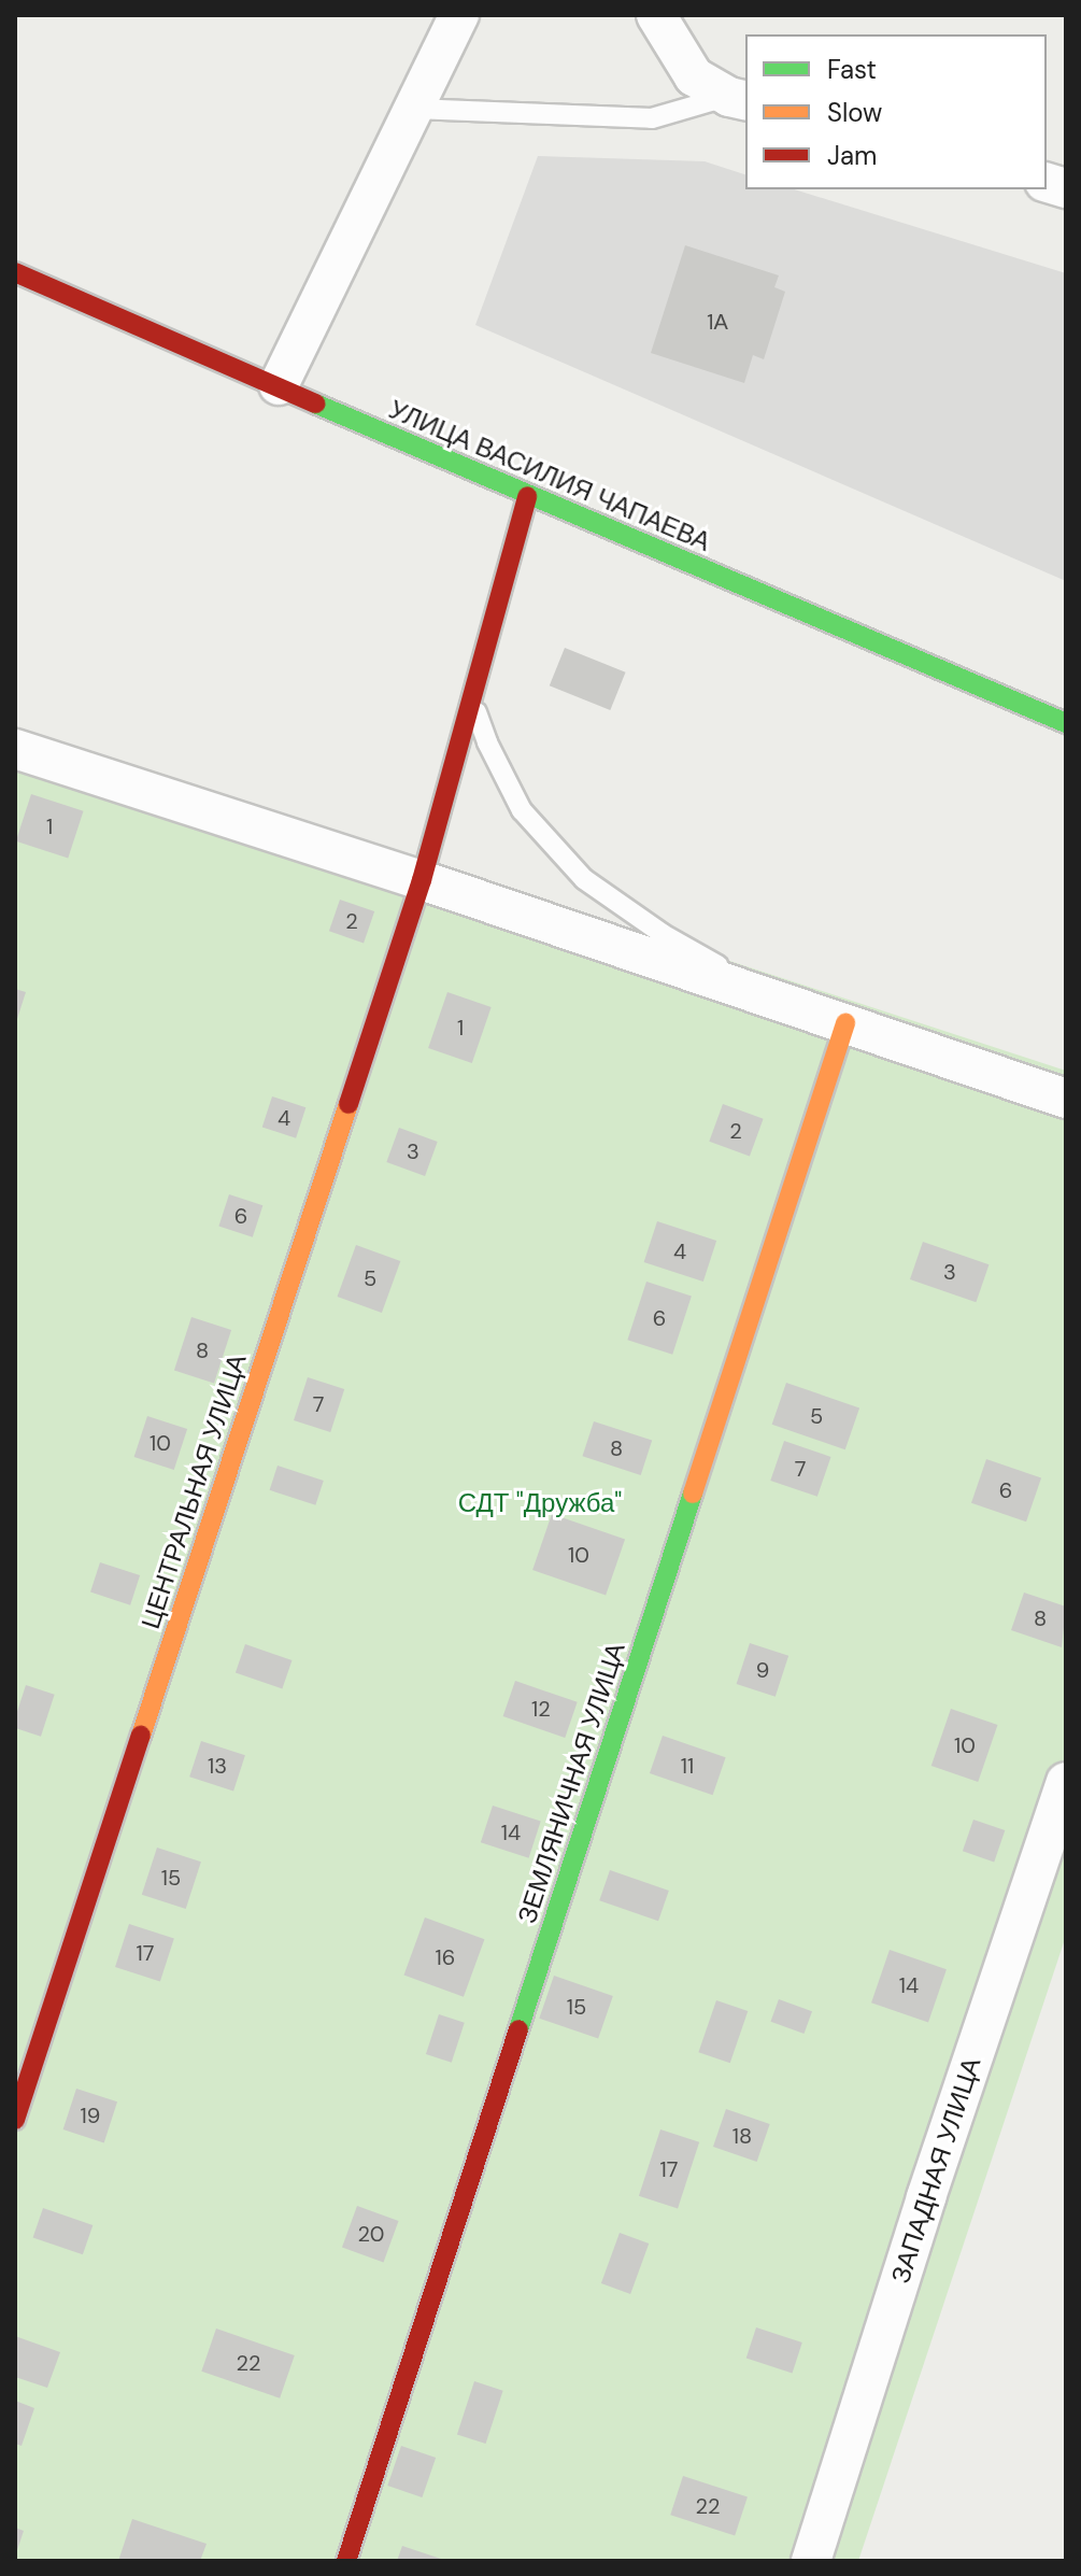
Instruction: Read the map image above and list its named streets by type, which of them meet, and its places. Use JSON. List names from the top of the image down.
{
  "streets": {
    "street": [
      "УЛИЦА ВАСИЛИЯ ЧАПАЕВА",
      "ЦЕНТРАЛЬНАЯ УЛИЦА",
      "ЗЕМЛЯНИЧНАЯ УЛИЦА",
      "ЗАПАДНАЯ УЛИЦА"
    ]
  },
  "crossings": [
    ["УЛИЦА ВАСИЛИЯ ЧАПАЕВА", "ЦЕНТРАЛЬНАЯ УЛИЦА"]
  ],
  "parks": ["СДТ \"Дружба\""],
  "house_numbers": [
    "1А",
    "1",
    "2",
    "1",
    "4",
    "2",
    "3",
    "6",
    "4",
    "3",
    "5",
    "6",
    "8",
    "7",
    "5",
    "10",
    "8",
    "7",
    "6",
    "10",
    "8",
    "9",
    "12",
    "10",
    "13",
    "11",
    "14",
    "15",
    "17",
    "16",
    "14",
    "15",
    "19",
    "18",
    "17",
    "20",
    "22",
    "22"
  ],
  "legend": ["Fast", "Slow", "Jam"]
}
